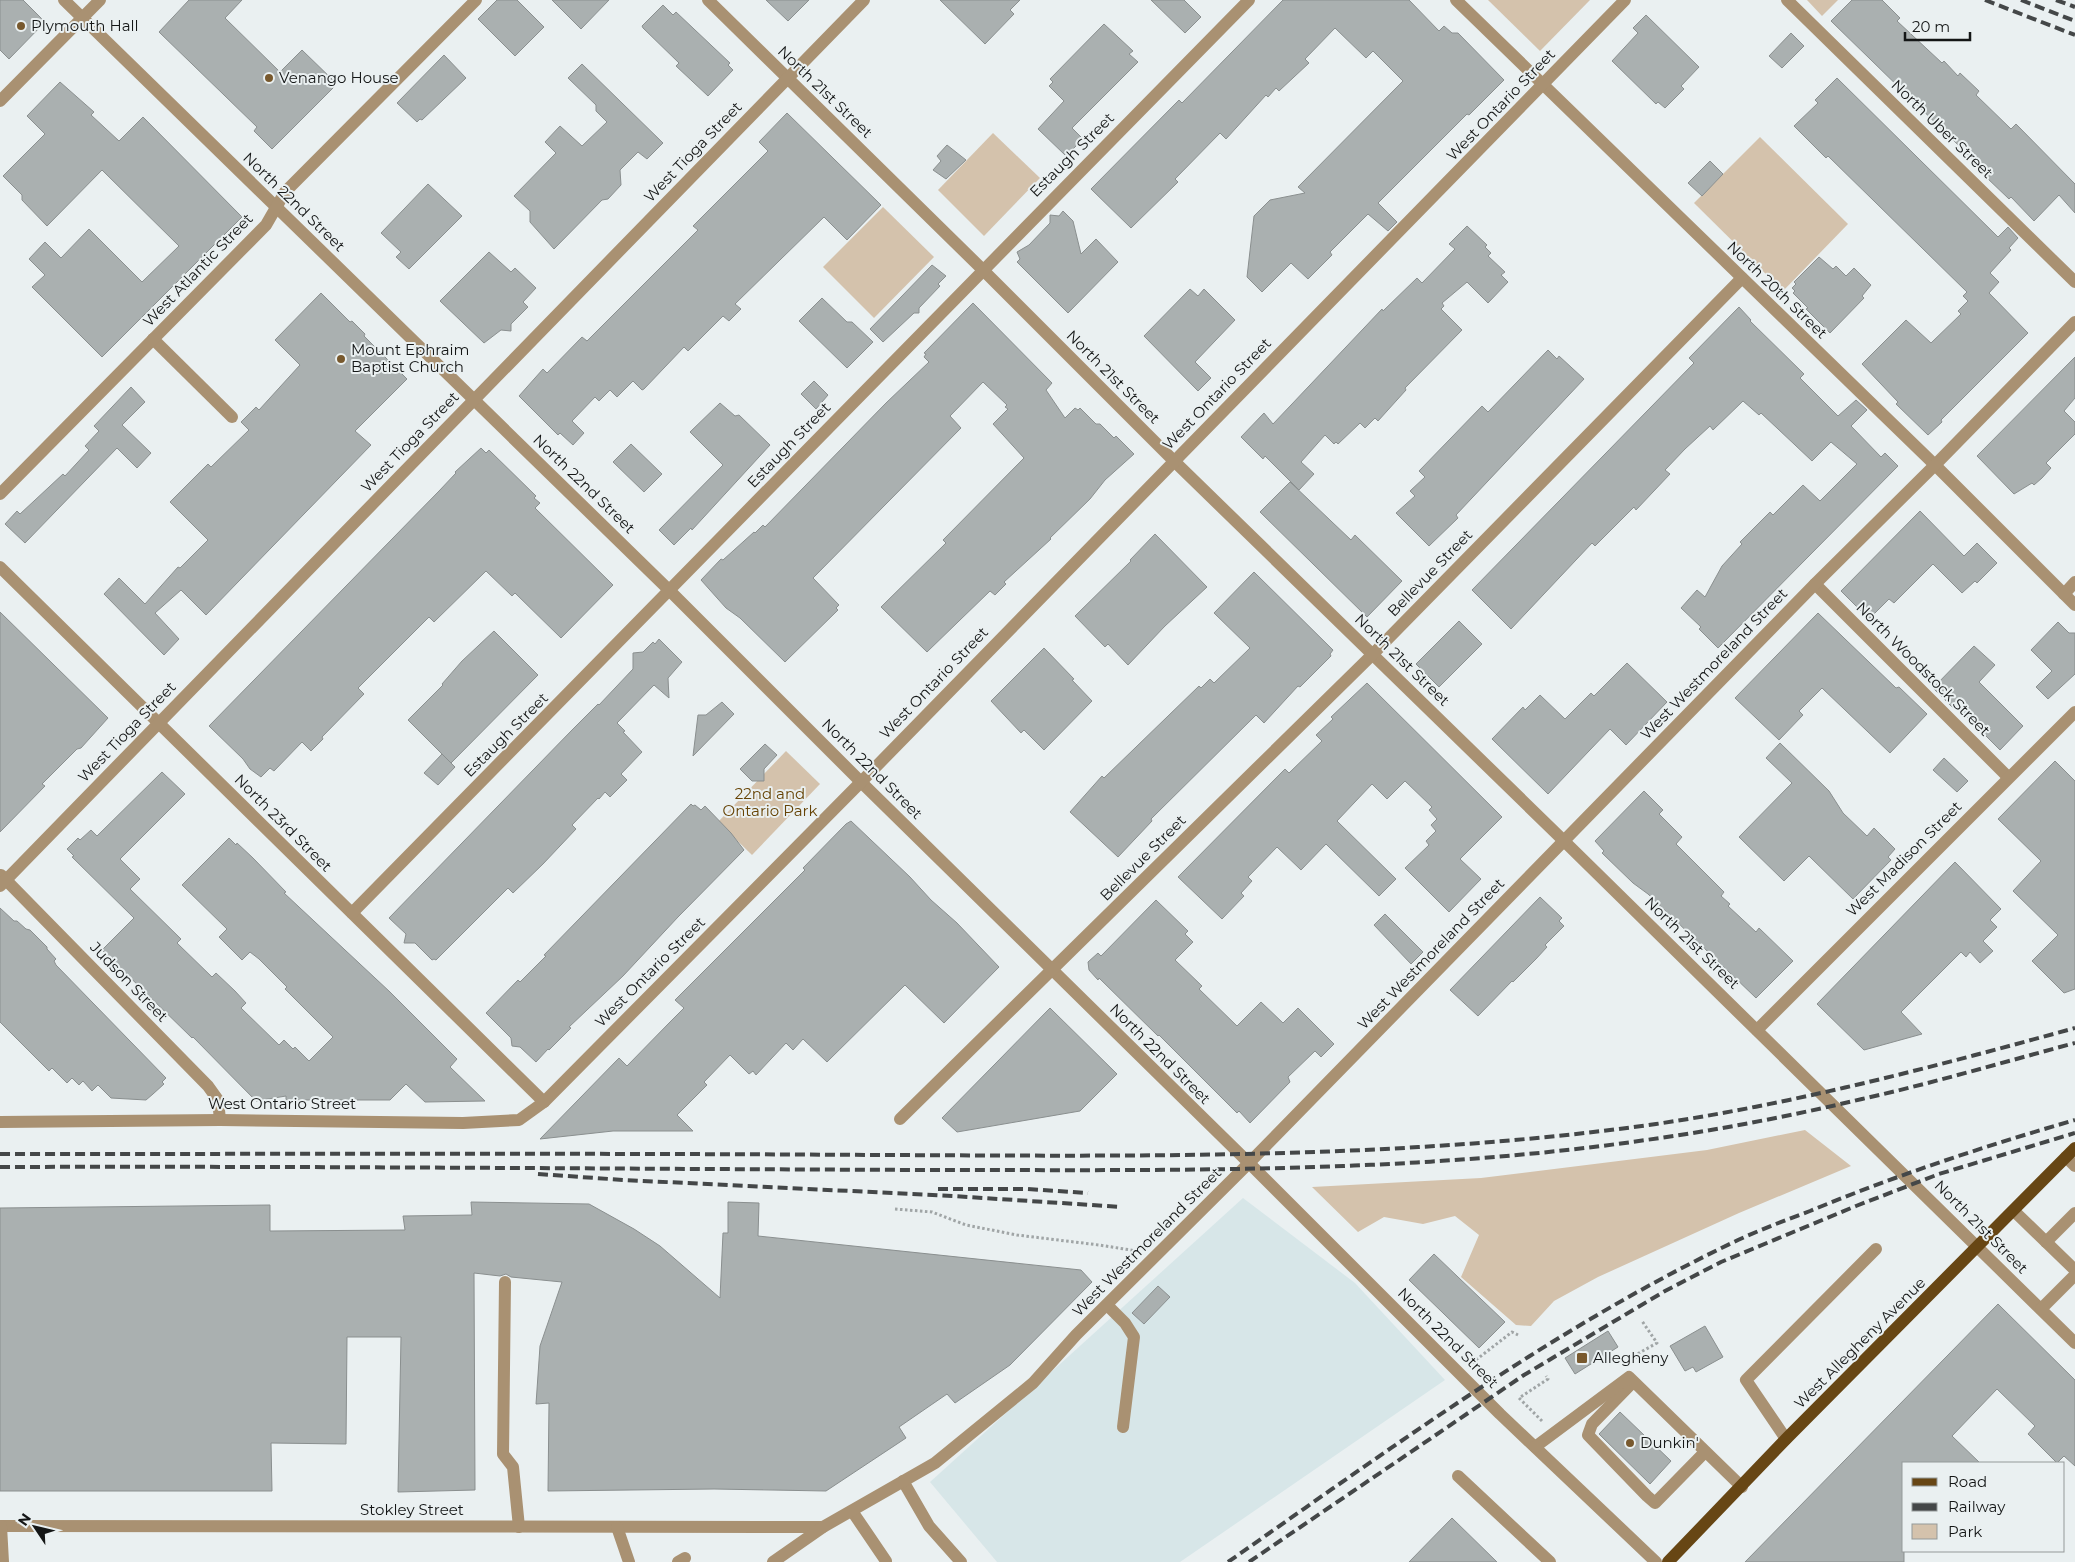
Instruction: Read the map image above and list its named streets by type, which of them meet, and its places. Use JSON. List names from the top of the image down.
{
  "streets": {
    "main road": ["West Allegheny Avenue"],
    "street": [
      "North 21st Street",
      "West Ontario Street",
      "North Uber Street",
      "West Tioga Street",
      "Estaugh Street",
      "North 22nd Street",
      "West Atlantic Street",
      "North 20th Street",
      "Bellevue Street",
      "West Westmoreland Street",
      "North Woodstock Street",
      "North 23rd Street",
      "West Madison Street",
      "Judson Street",
      "Stokley Street"
    ]
  },
  "crossings": [
    ["North 21st Street", "West Ontario Street"],
    ["North 21st Street", "West Tioga Street"],
    ["North 21st Street", "Estaugh Street"],
    ["North 21st Street", "Bellevue Street"],
    ["North 21st Street", "West Westmoreland Street"],
    ["North 21st Street", "West Madison Street"],
    ["North 21st Street", "West Allegheny Avenue"],
    ["West Ontario Street", "North 22nd Street"],
    ["West Ontario Street", "North 20th Street"],
    ["West Ontario Street", "North 23rd Street"],
    ["West Ontario Street", "Judson Street"],
    ["West Tioga Street", "North 22nd Street"],
    ["West Tioga Street", "North 23rd Street"],
    ["West Tioga Street", "Judson Street"],
    ["Estaugh Street", "North 22nd Street"],
    ["Estaugh Street", "North 23rd Street"],
    ["North 22nd Street", "West Atlantic Street"],
    ["North 22nd Street", "Bellevue Street"],
    ["North 22nd Street", "West Westmoreland Street"],
    ["North 20th Street", "Bellevue Street"],
    ["North 20th Street", "West Westmoreland Street"],
    ["West Westmoreland Street", "North Woodstock Street"],
    ["West Westmoreland Street", "Stokley Street"],
    ["North Woodstock Street", "West Madison Street"]
  ],
  "parks": ["22nd and Ontario Park"],
  "places": {
    "other": [
      "Plymouth Hall",
      "Venango House",
      "Mount Ephraim Baptist Church",
      "Dunkin'"
    ],
    "transit": ["Allegheny"]
  },
  "legend": ["Road", "Railway", "Park"],
  "scale_bar": "20 m",
  "north": "top left"
}
